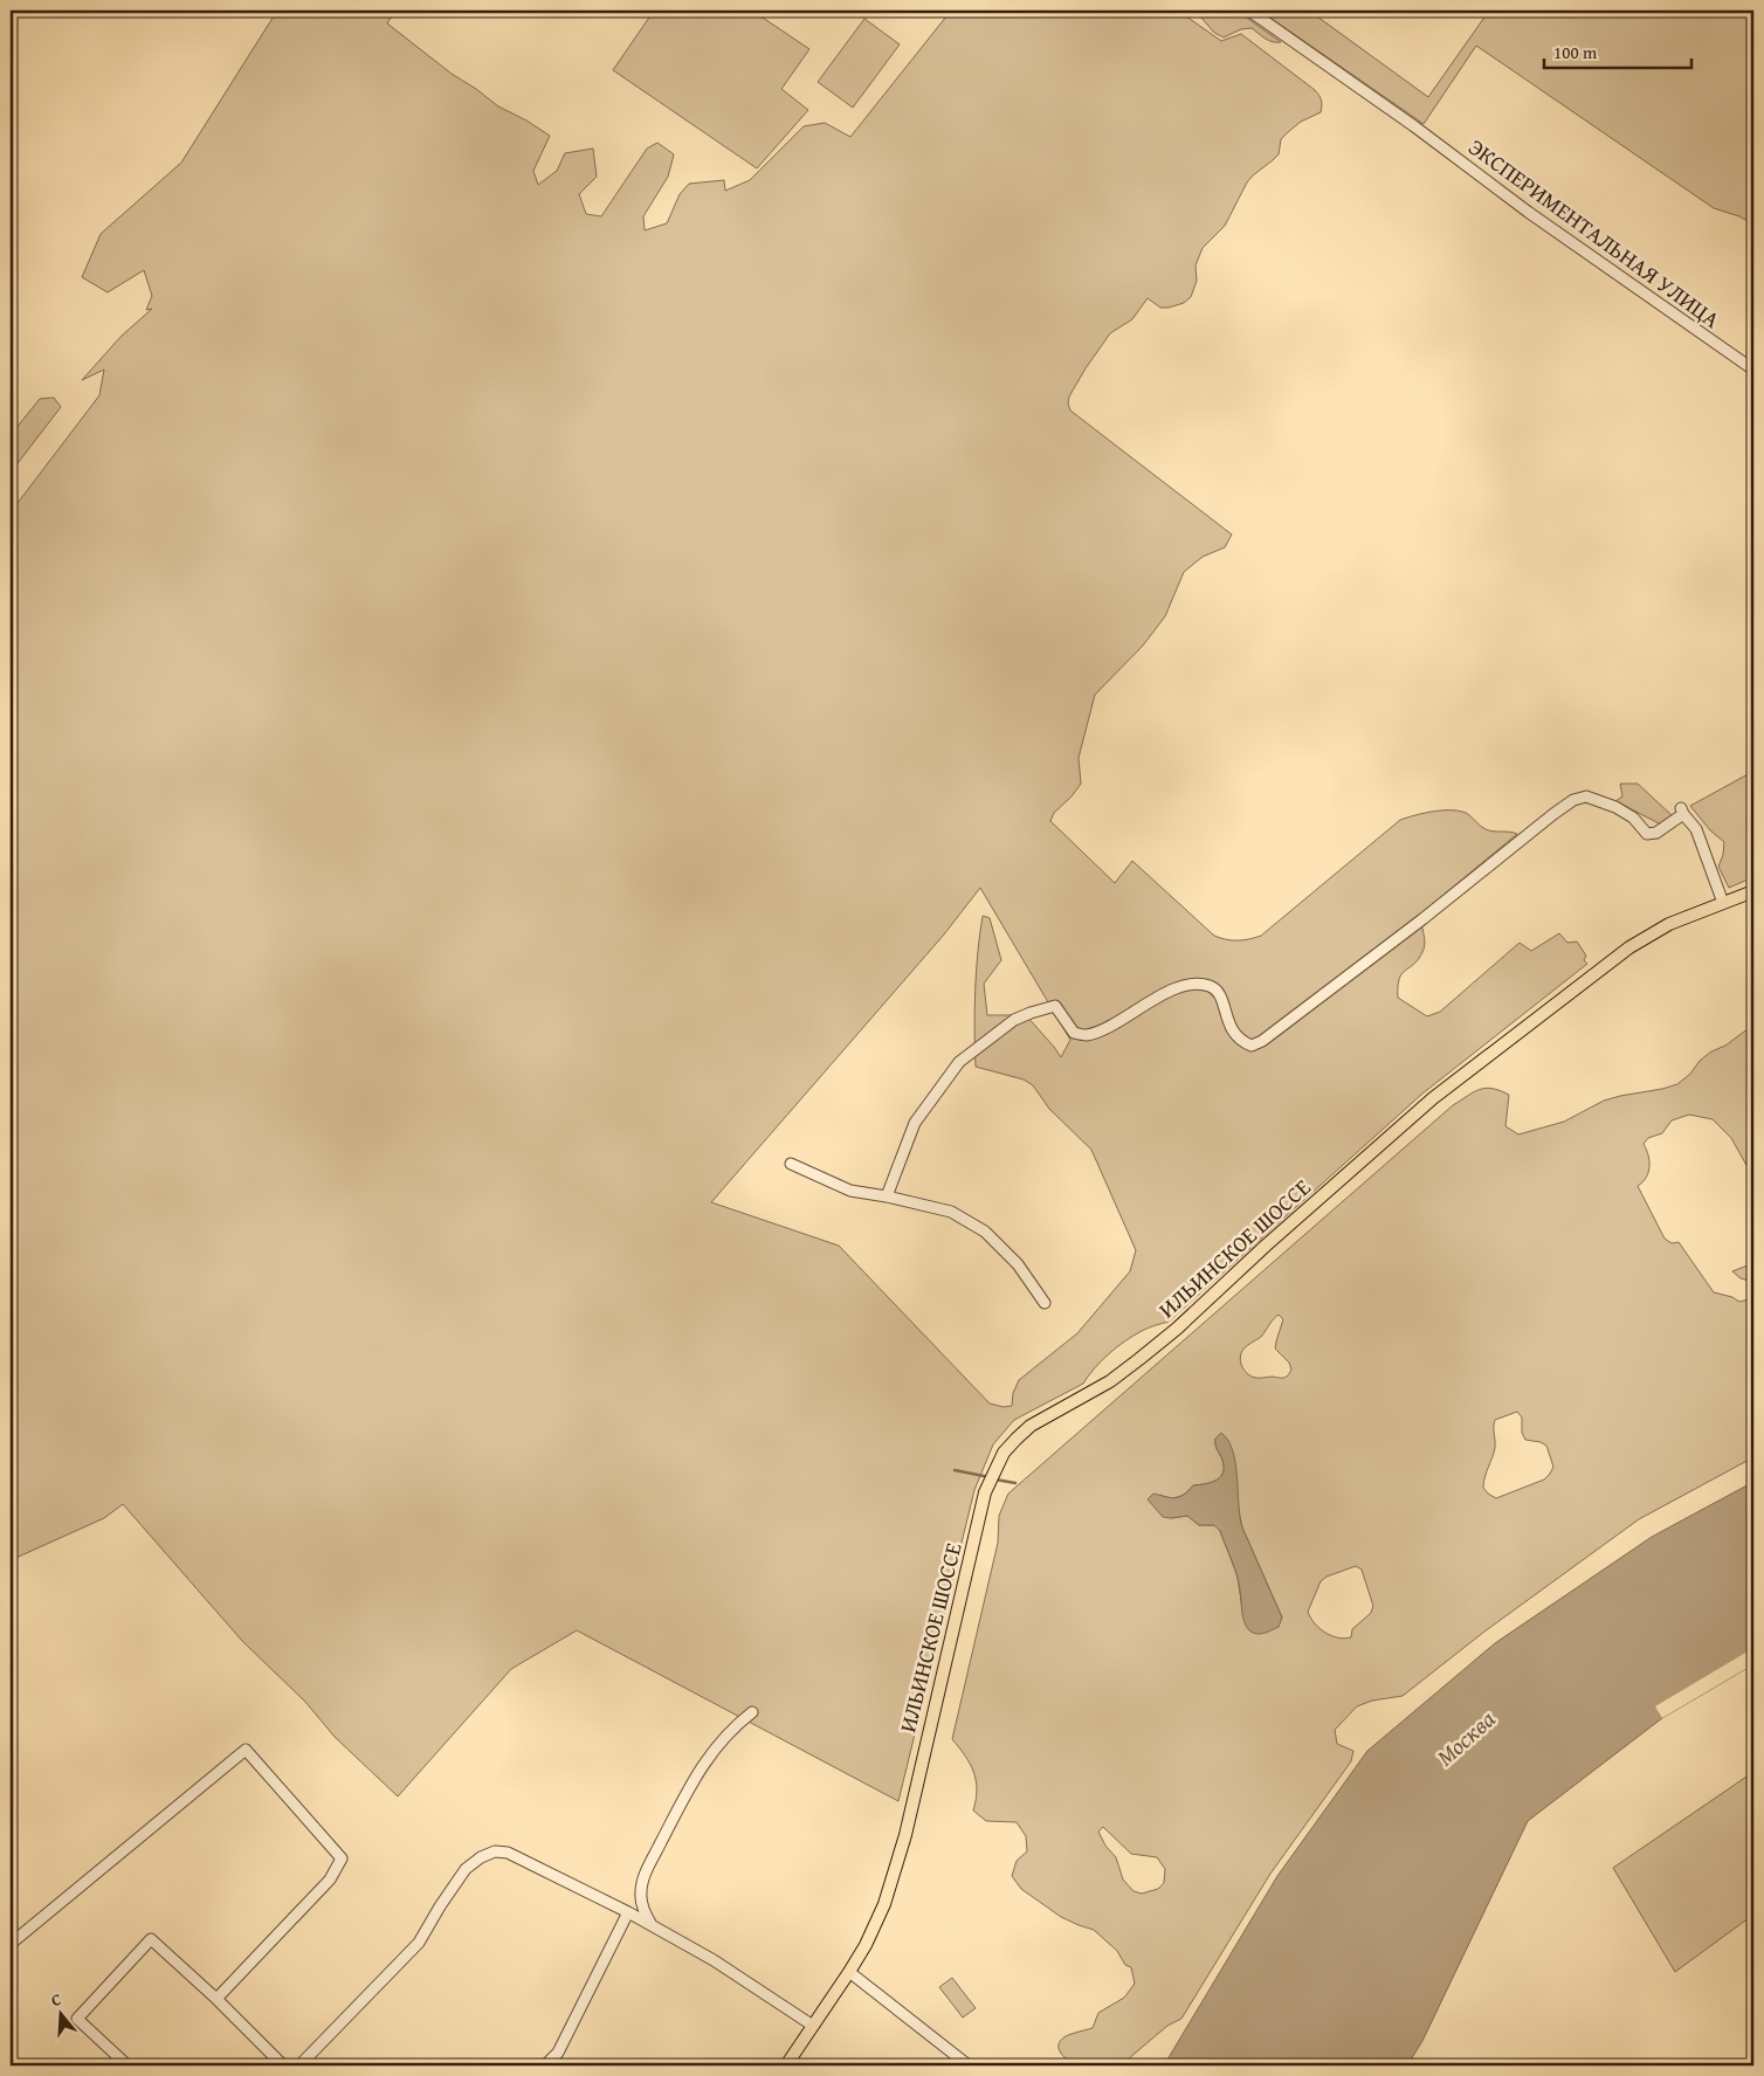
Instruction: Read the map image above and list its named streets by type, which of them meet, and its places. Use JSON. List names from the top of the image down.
{
  "streets": {
    "main road": ["ИЛЬИНСКОЕ ШОССЕ"],
    "street": ["ЭКСПЕРИМЕНТАЛЬНАЯ УЛИЦА"]
  },
  "water": ["Москва"],
  "scale_bar": "100 m",
  "north": "top"
}
